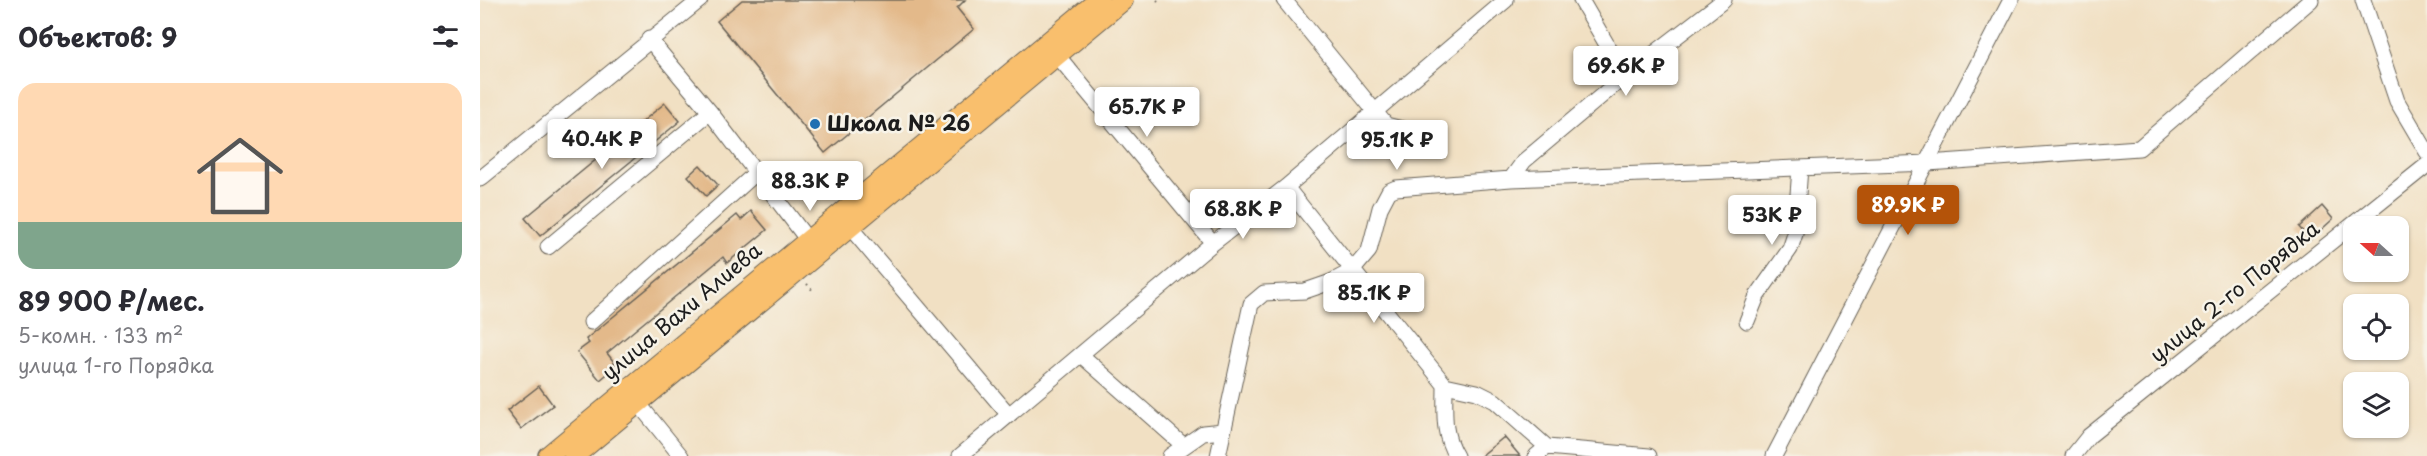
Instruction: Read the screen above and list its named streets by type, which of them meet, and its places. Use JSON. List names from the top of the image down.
{
  "streets": {
    "main road": ["улица Вахи Алиева"],
    "street": ["улица 2-го Порядка"]
  },
  "places": ["Школа № 26"],
  "north": "left",
  "page": {
    "heading": "Объектов: 9",
    "price": [
      "69.6K ₽",
      "65.7K ₽",
      "40.4K ₽",
      "95.1K ₽",
      "88.3K ₽",
      "89.9K ₽",
      "68.8K ₽",
      "53K ₽",
      "85.1K ₽"
    ],
    "list": [
      {
        "name": "89 900 ₽/мес.",
        "note": "5-комн. · 133 m² · улица 1-го Порядка"
      }
    ]
  }
}
